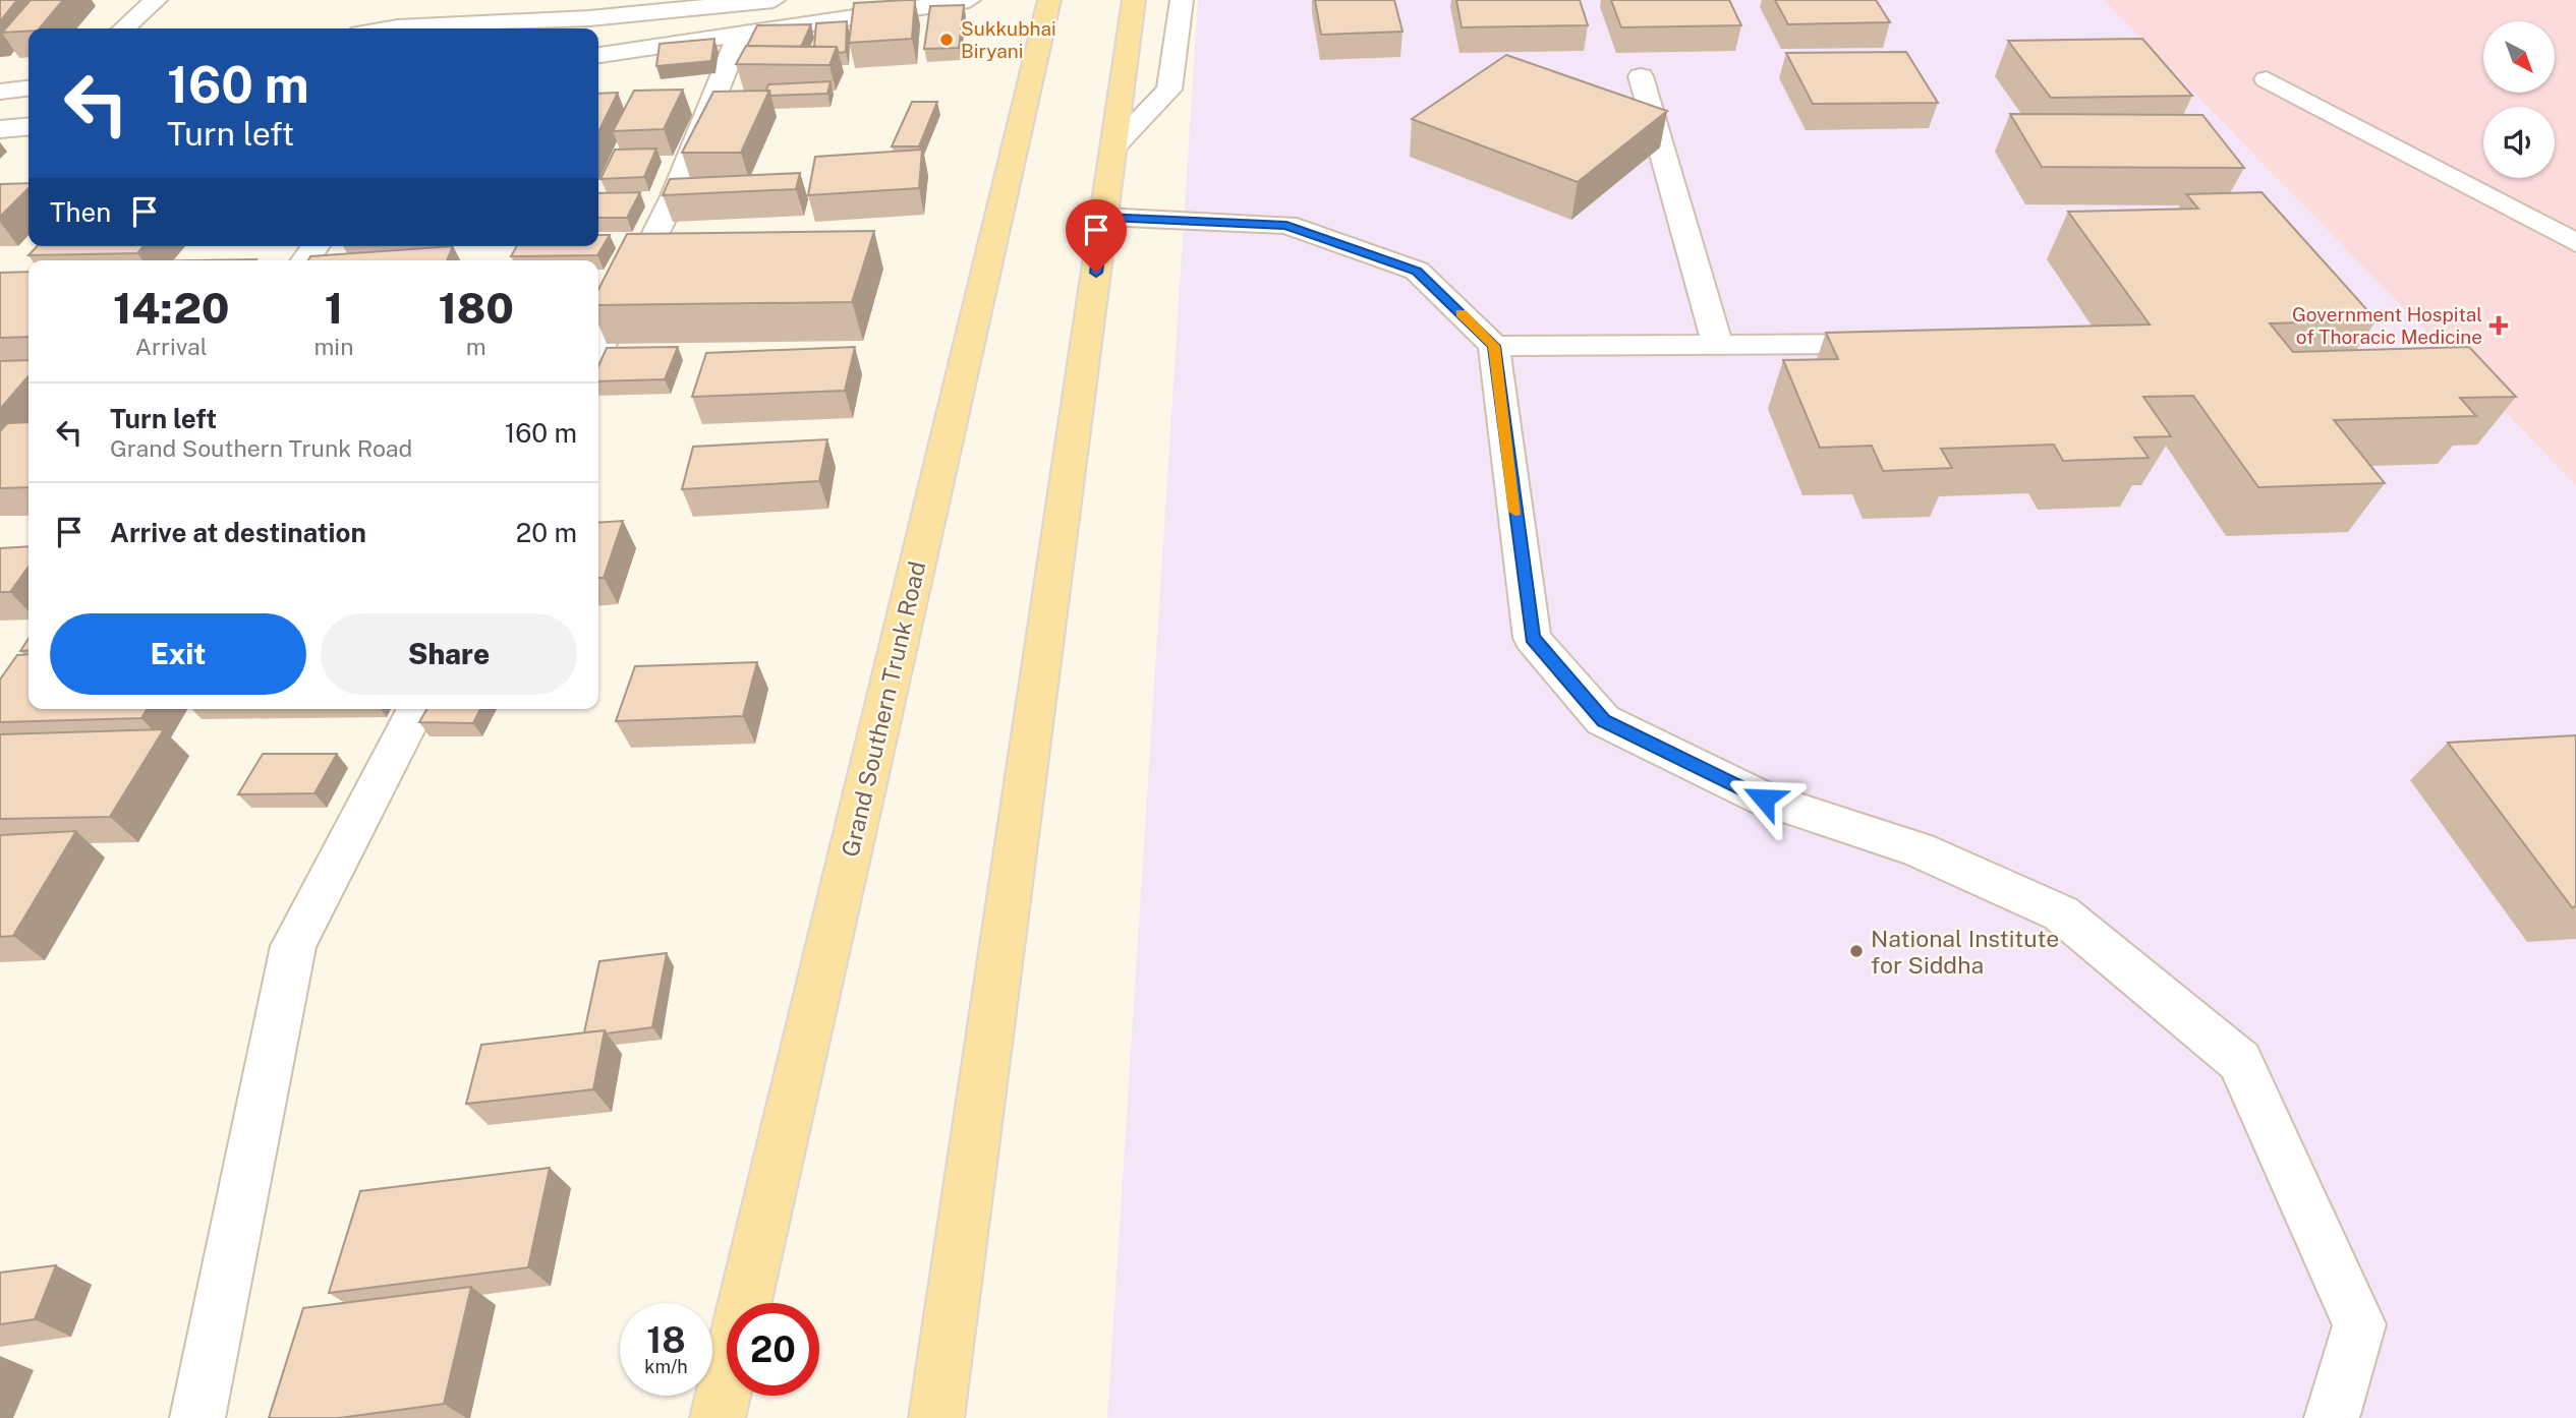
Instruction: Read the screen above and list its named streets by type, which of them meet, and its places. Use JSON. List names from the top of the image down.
{
  "streets": {
    "main road": ["Grand Southern Trunk Road"]
  },
  "places": {
    "other": ["Sukkubhai Biryani", "National Institute for Siddha"],
    "health": ["Government Hospital of Thoracic Medicine"]
  },
  "north": "bottom right",
  "page": {
    "turn": ["160 m", "Turn left"],
    "then": "Then",
    "eta": [
      "14:20",
      "Arrival",
      "1",
      "min",
      "180",
      "m"
    ],
    "list": [
      {
        "name": "Turn left",
        "note": "Grand Southern Trunk Road",
        "value": "160 m"
      },
      {
        "name": "Arrive at destination",
        "value": "20 m"
      }
    ],
    "buttons": ["Exit", "Share"],
    "speed": "18 km/h",
    "limit": "20"
  }
}
